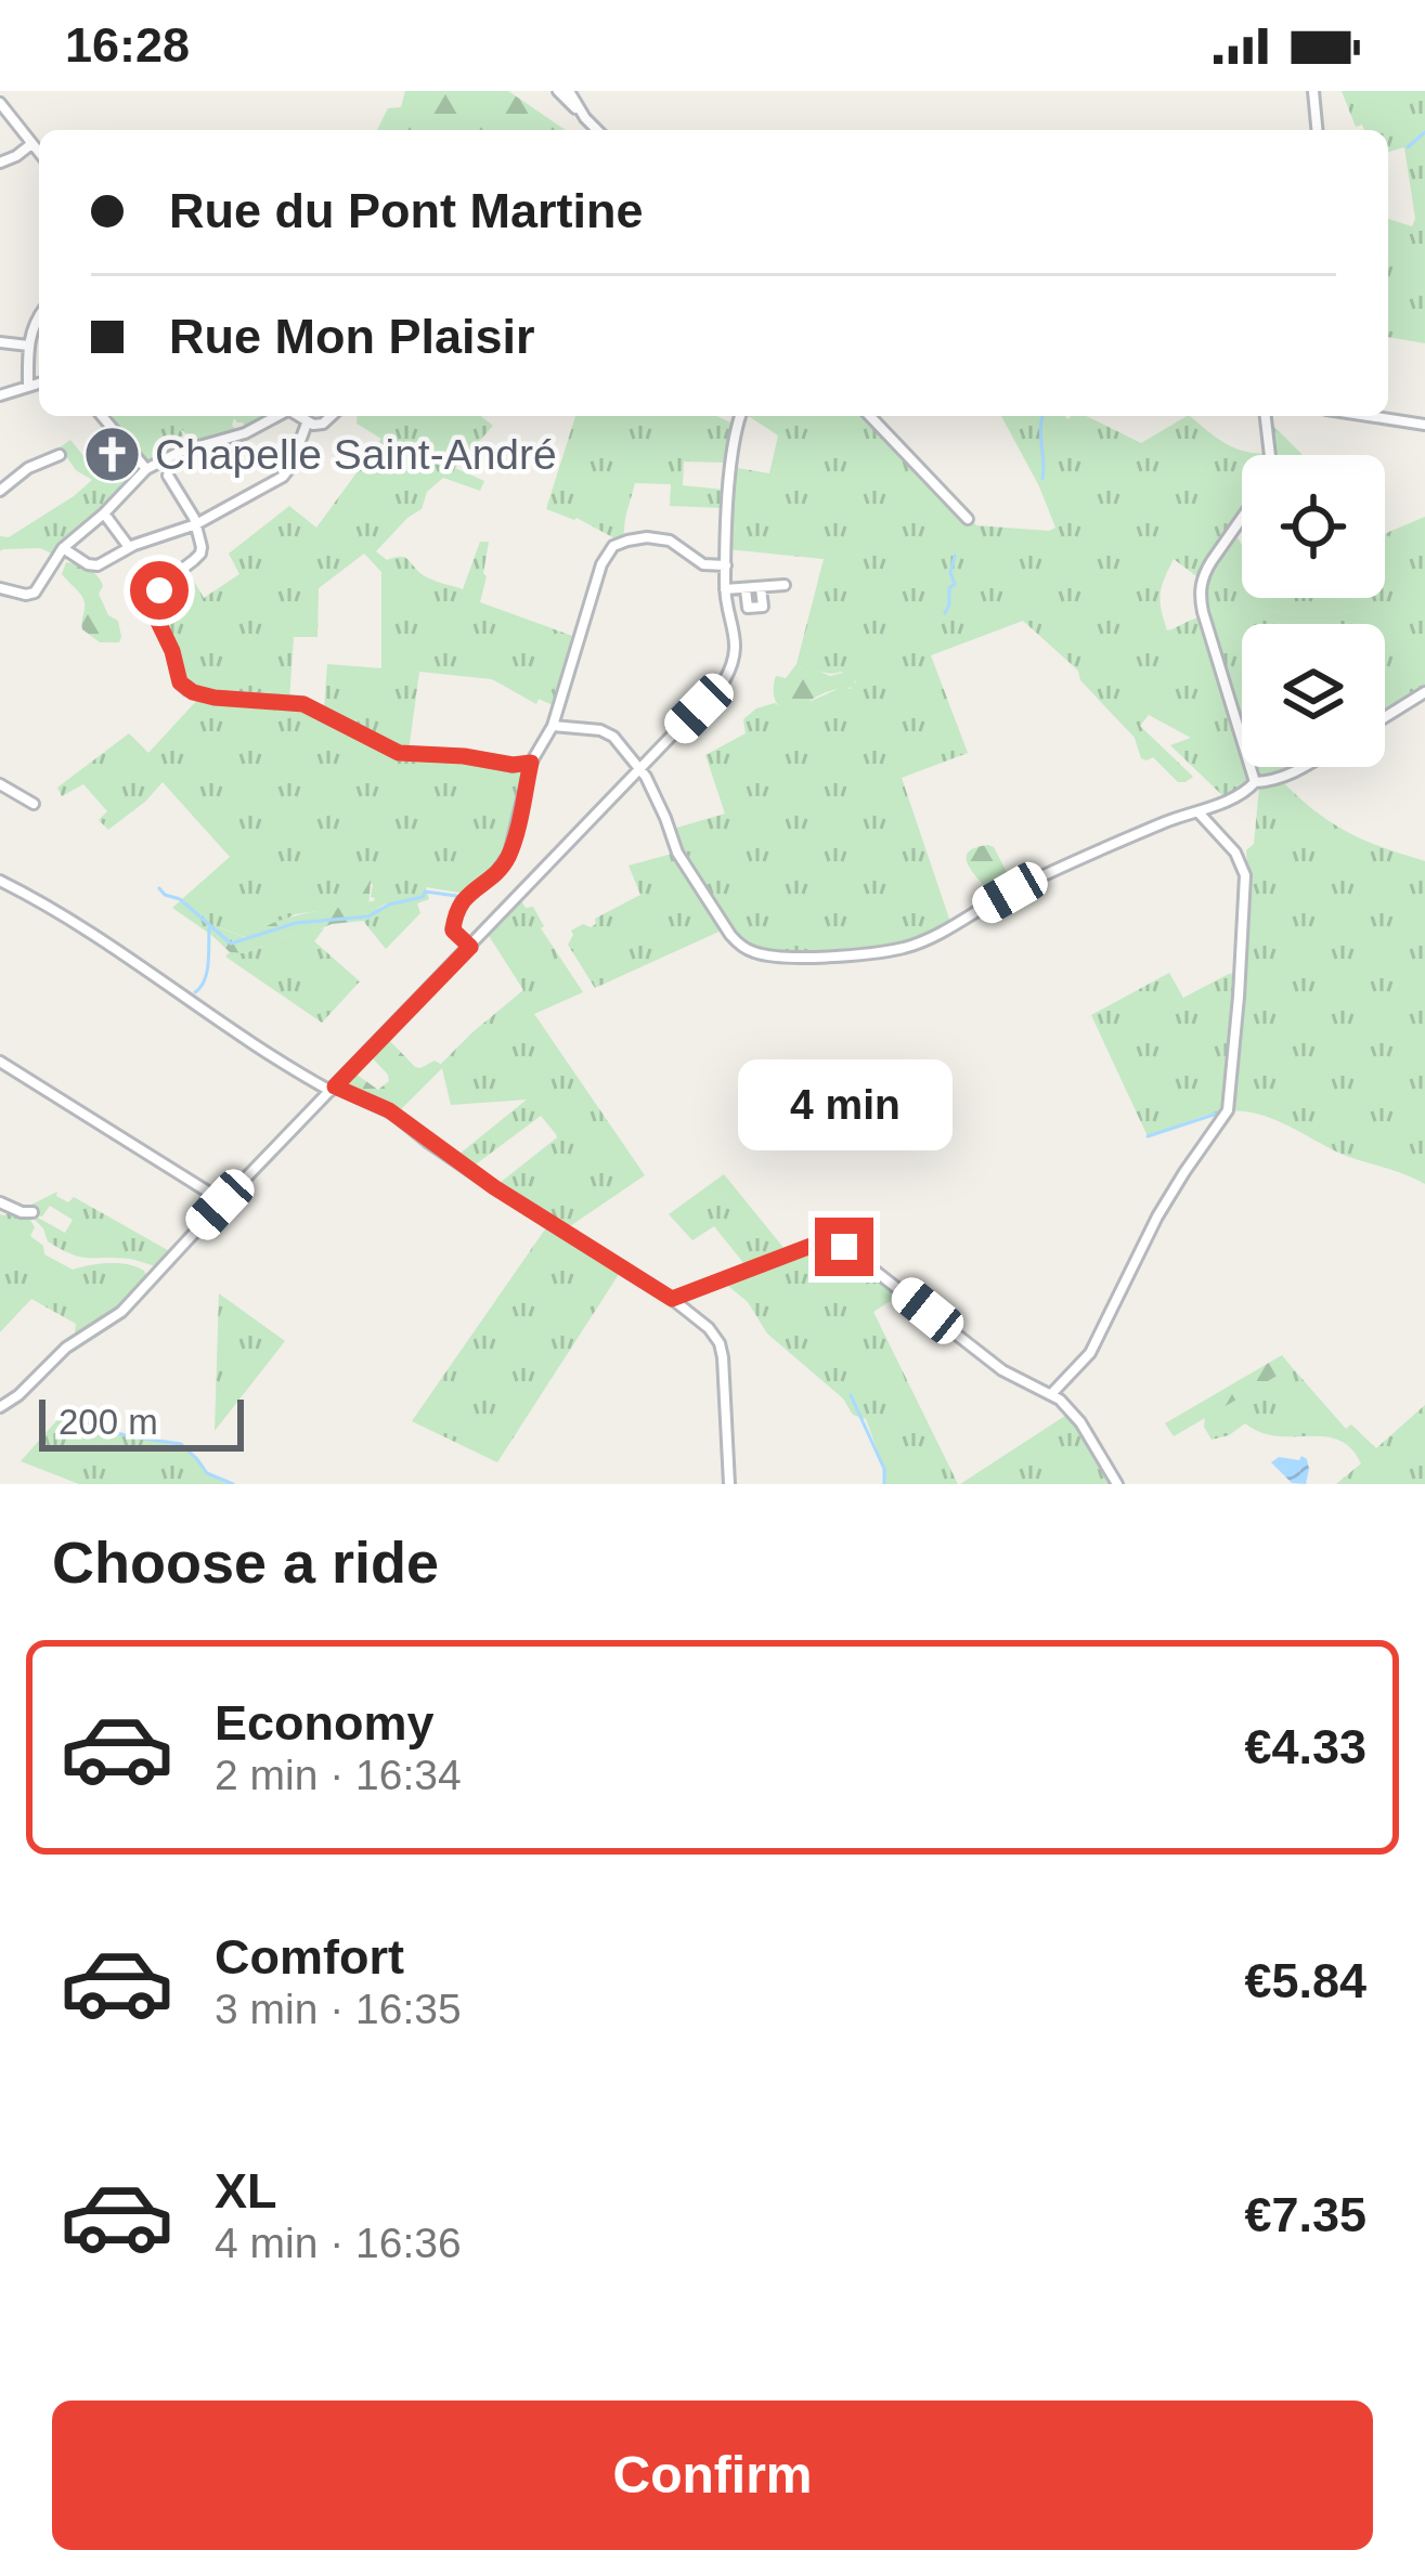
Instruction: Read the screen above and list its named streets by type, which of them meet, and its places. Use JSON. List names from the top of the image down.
{
  "places": {
    "church": ["Chapelle Saint-André"]
  },
  "scale_bar": "200 m",
  "page": {
    "status": "16:28",
    "banner": ["Rue du Pont Martine", "Rue Mon Plaisir"],
    "bubble": "4 min",
    "scale": "200 m",
    "heading": "Choose a ride",
    "list": [
      {
        "name": "Economy",
        "note": "2 min · 16:34",
        "value": "€4.33"
      },
      {
        "name": "Comfort",
        "note": "3 min · 16:35",
        "value": "€5.84"
      },
      {
        "name": "XL",
        "note": "4 min · 16:36",
        "value": "€7.35"
      }
    ],
    "buttons": "Confirm"
  }
}
